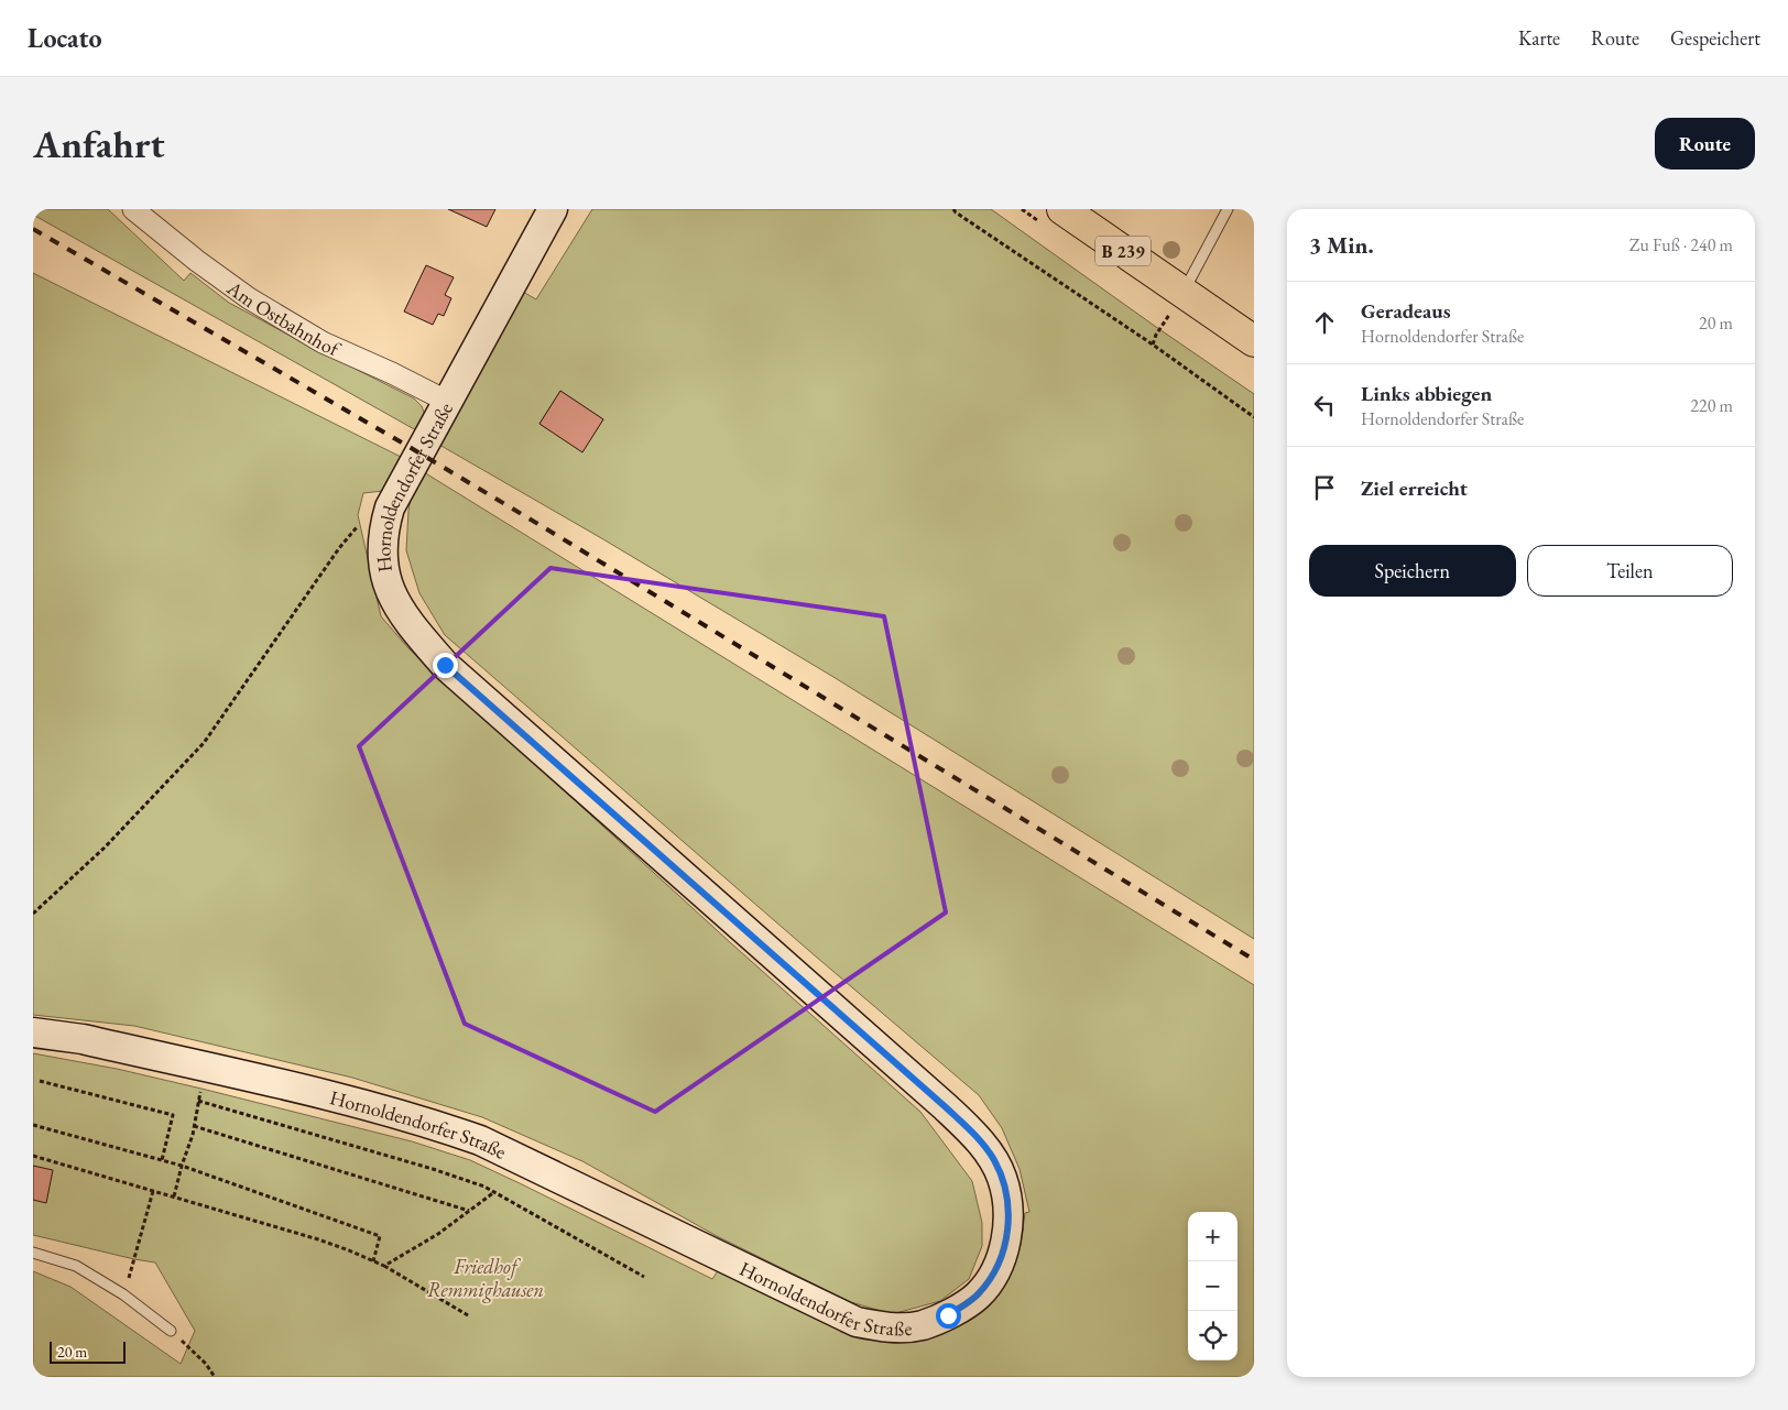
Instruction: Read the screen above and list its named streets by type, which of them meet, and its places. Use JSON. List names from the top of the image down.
{
  "streets": {
    "main road": ["B 239"],
    "street": ["Am Ostbahnhof", "Hornoldendorfer Straße"]
  },
  "crossings": [
    ["Am Ostbahnhof", "Hornoldendorfer Straße"]
  ],
  "parks": ["Friedhof Remmighausen"],
  "scale_bar": "20 m",
  "page": {
    "header": "Locato",
    "nav": ["Karte", "Route", "Gespeichert"],
    "buttons": [
      "Route",
      ["Speichern", "Teilen"]
    ],
    "title": "Anfahrt",
    "heading": ["3 Min.", "Zu Fuß · 240 m"],
    "list": [
      ["Geradeaus", "Hornoldendorfer Straße", "20 m"],
      ["Links abbiegen", "Hornoldendorfer Straße", "220 m"],
      "Ziel erreicht"
    ],
    "map_buttons": ["+", "−"],
    "scale": "20 m"
  }
}
